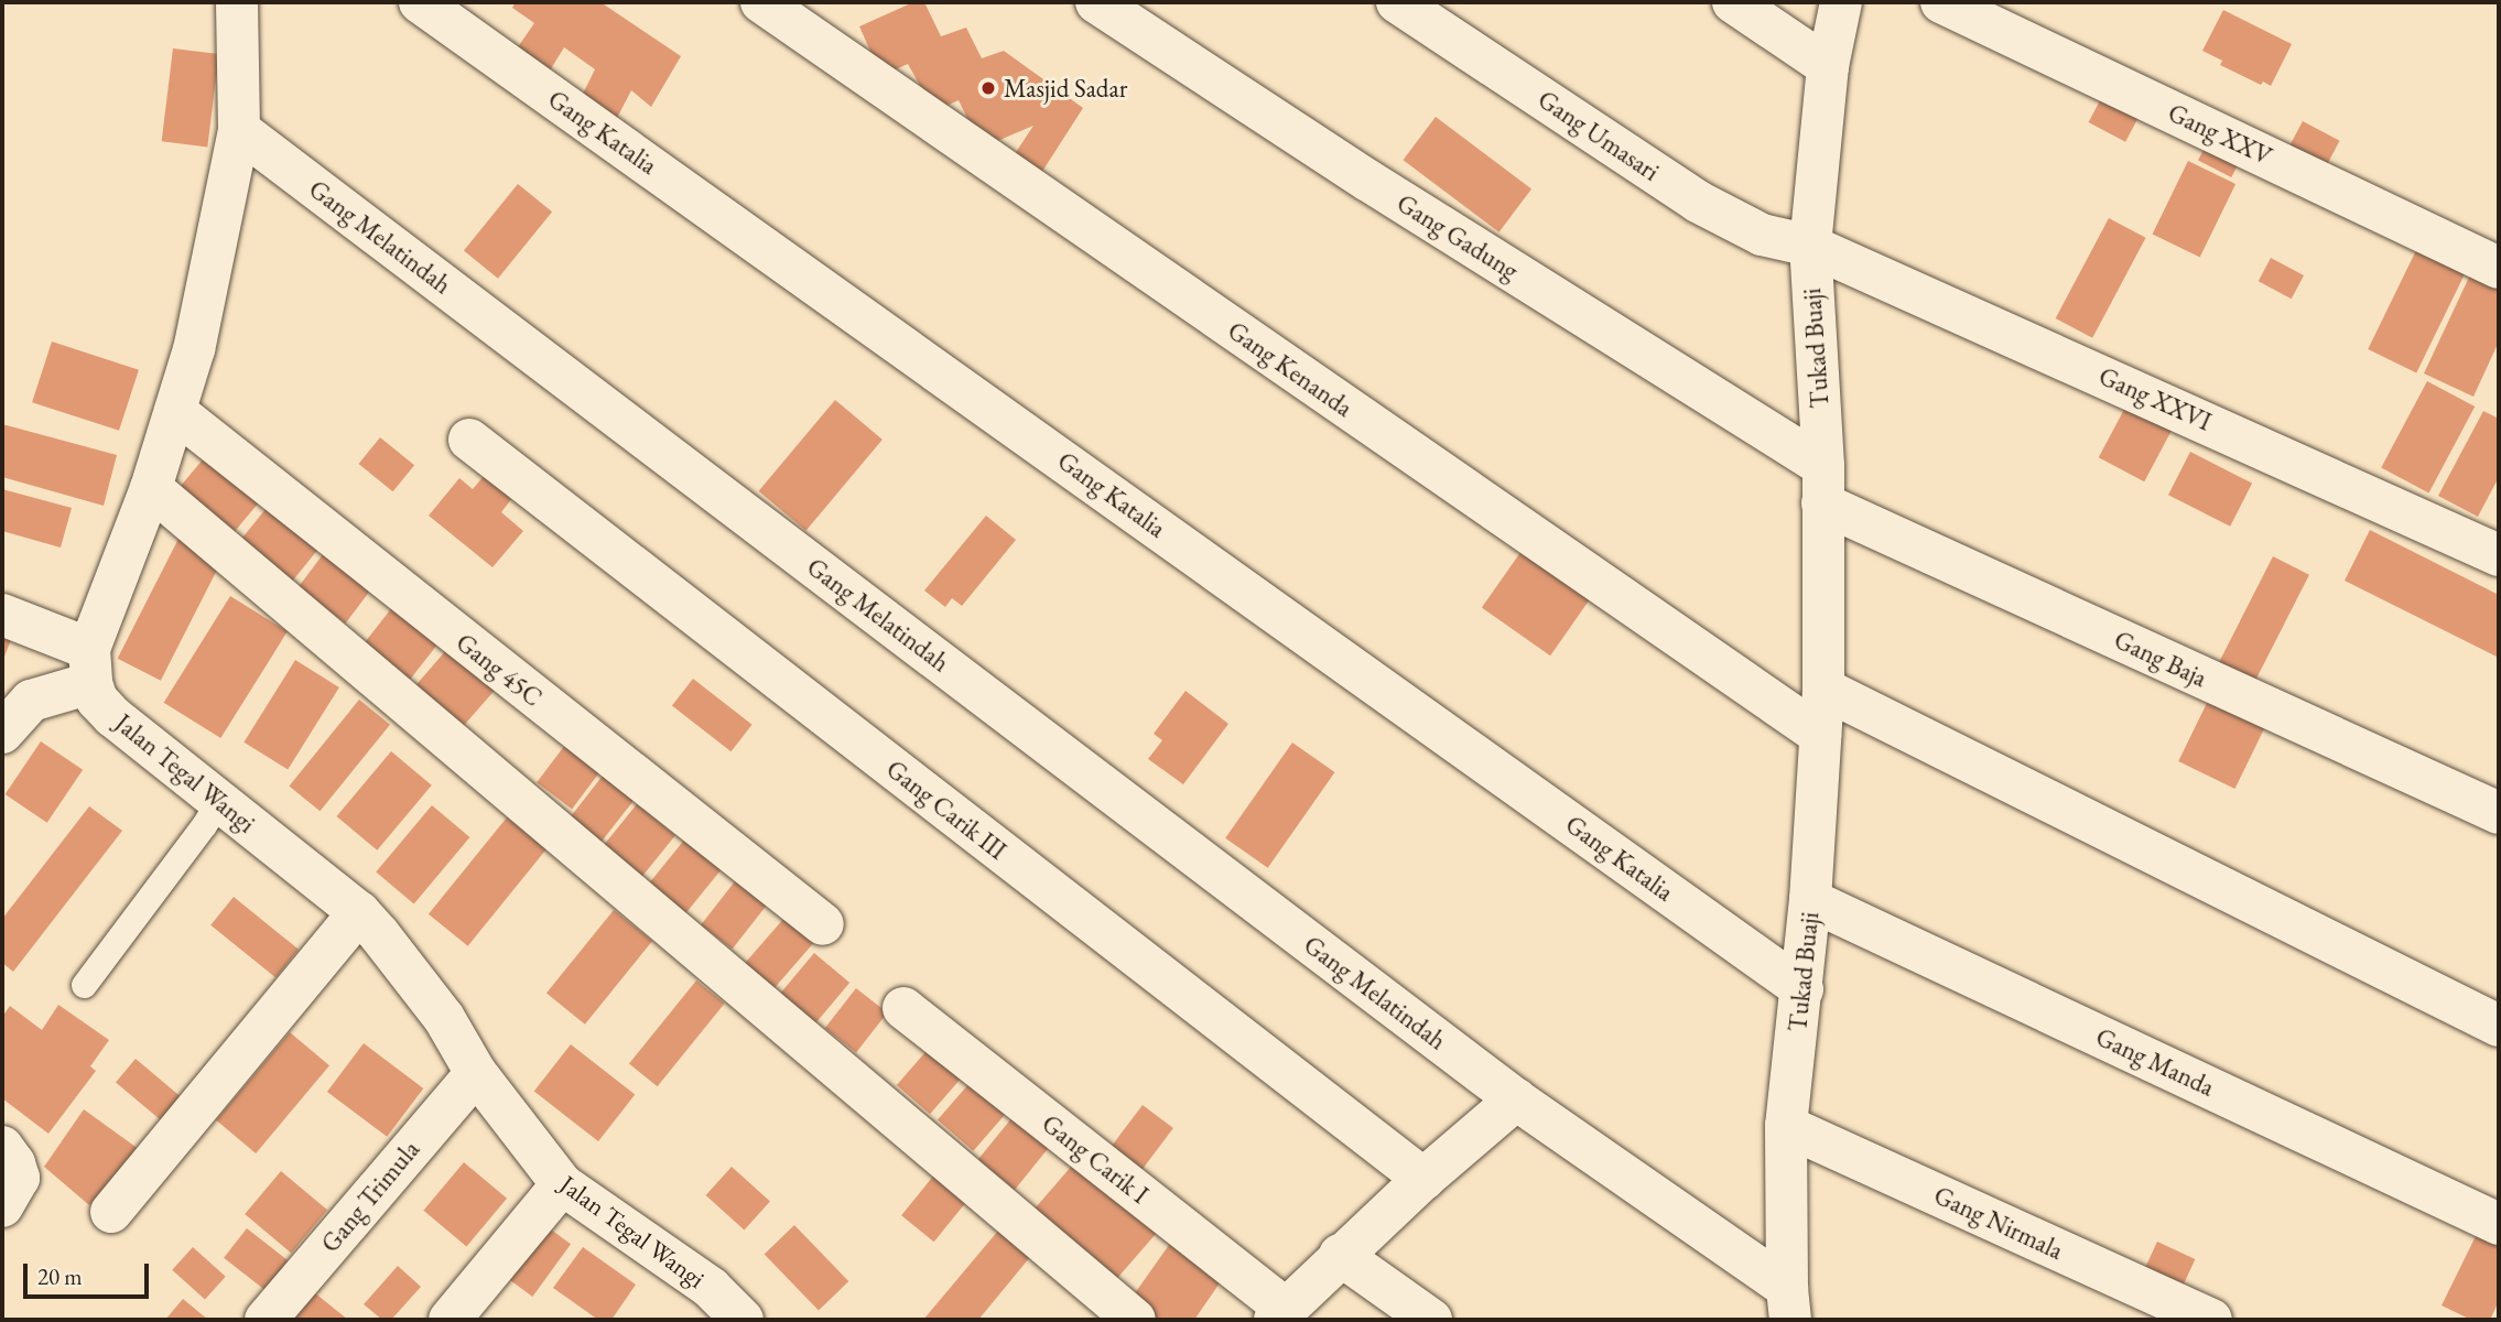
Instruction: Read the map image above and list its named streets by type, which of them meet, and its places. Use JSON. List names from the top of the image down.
{
  "streets": {
    "street": [
      "Gang Katalia",
      "Gang XXV",
      "Gang Umasari",
      "Gang Melatindah",
      "Gang Gadung",
      "Tukad Buaji",
      "Gang Kenanda",
      "Gang XXVI",
      "Gang Baja",
      "Gang 45C",
      "Jalan Tegal Wangi",
      "Gang Carik III",
      "Gang Manda",
      "Gang Carik I",
      "Gang Trimula",
      "Gang Nirmala"
    ]
  },
  "crossings": [
    ["Gang Katalia", "Tukad Buaji"],
    ["Gang Umasari", "Tukad Buaji"],
    ["Gang Umasari", "Gang XXVI"],
    ["Gang Melatindah", "Tukad Buaji"],
    ["Gang Gadung", "Tukad Buaji"],
    ["Gang Gadung", "Gang Baja"],
    ["Tukad Buaji", "Gang Kenanda"],
    ["Tukad Buaji", "Gang XXVI"],
    ["Tukad Buaji", "Gang Baja"],
    ["Tukad Buaji", "Gang Manda"],
    ["Tukad Buaji", "Gang Nirmala"],
    ["Jalan Tegal Wangi", "Gang Trimula"]
  ],
  "places": ["Masjid Sadar"],
  "scale_bar": "20 m"
}
